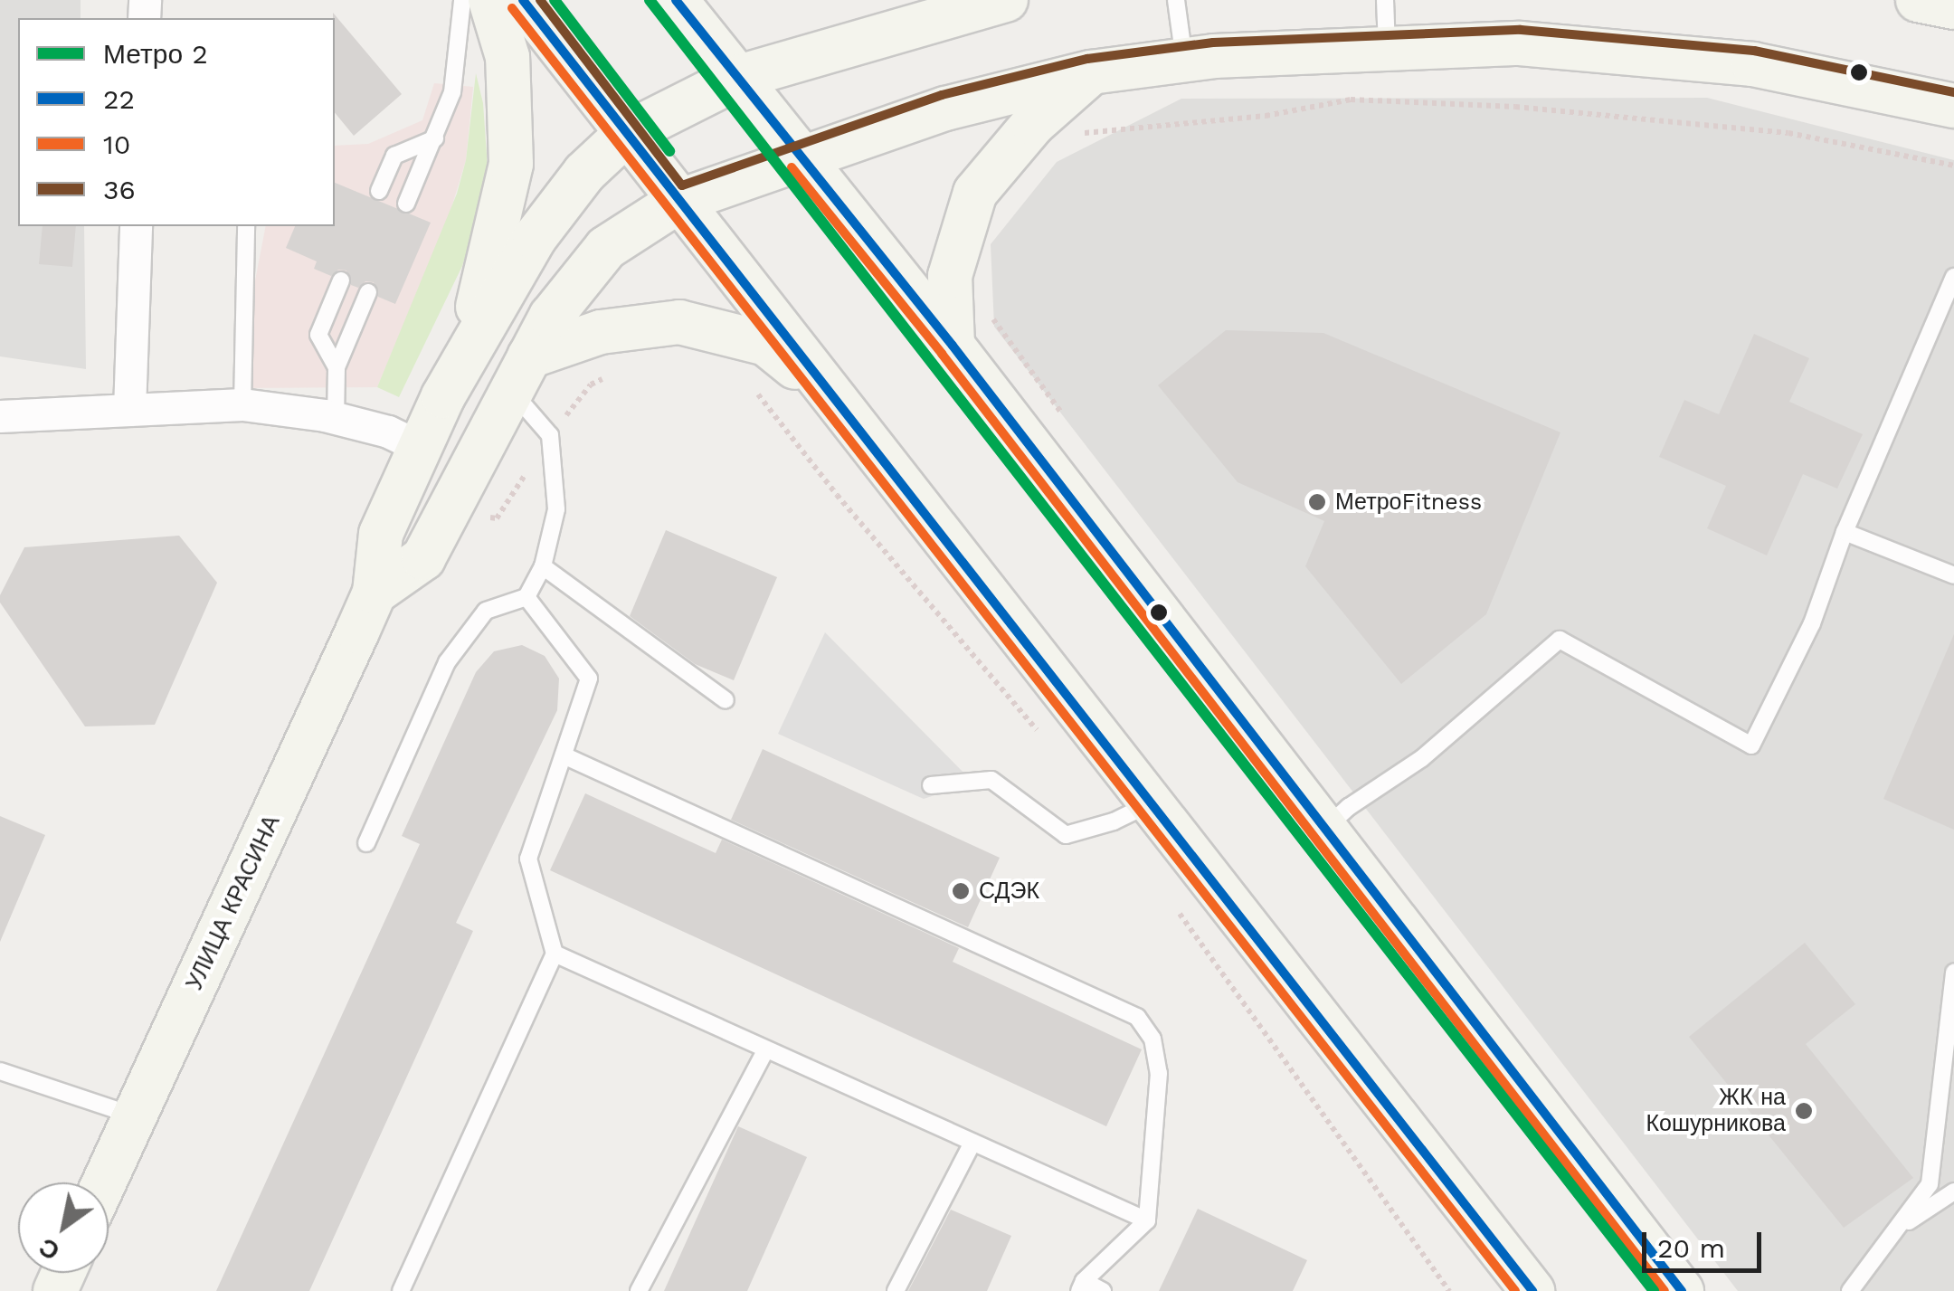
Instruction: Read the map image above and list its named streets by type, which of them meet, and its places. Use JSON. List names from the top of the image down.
{
  "streets": {
    "main road": ["УЛИЦА КРАСИНА"]
  },
  "places": ["МетроFitness", "СДЭК", "ЖК на Кошурникова"],
  "lines": [
    "metro line 2",
    "transit line 22",
    "transit line 36",
    "transit line 10"
  ],
  "legend": [
    "Метро 2",
    "22",
    "10",
    "36"
  ],
  "scale_bar": "20 m",
  "north": "bottom left"
}
